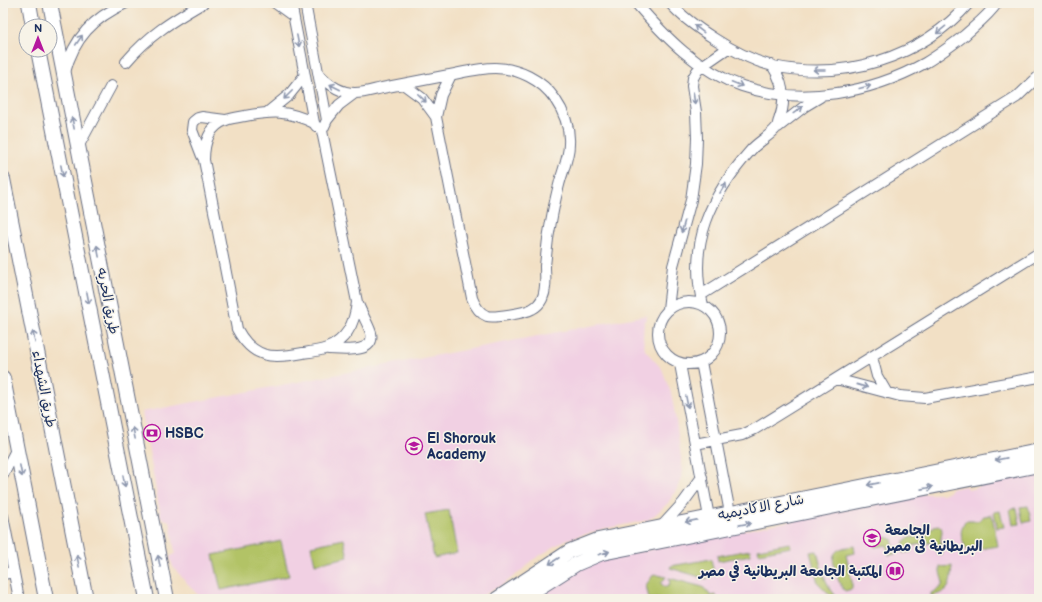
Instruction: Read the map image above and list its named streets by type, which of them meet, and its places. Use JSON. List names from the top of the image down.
{
  "streets": {
    "street": ["طريق الحريه", "طريق الشهداء", "شارع الاكاديميه"]
  },
  "places": {
    "bank": ["HSBC"],
    "school or university": ["El Shorouk Academy", "الجامعة البريطانية فى مصر"],
    "library": ["المكتبة الجامعة البريطانية في مصر"]
  },
  "north": "top"
}
